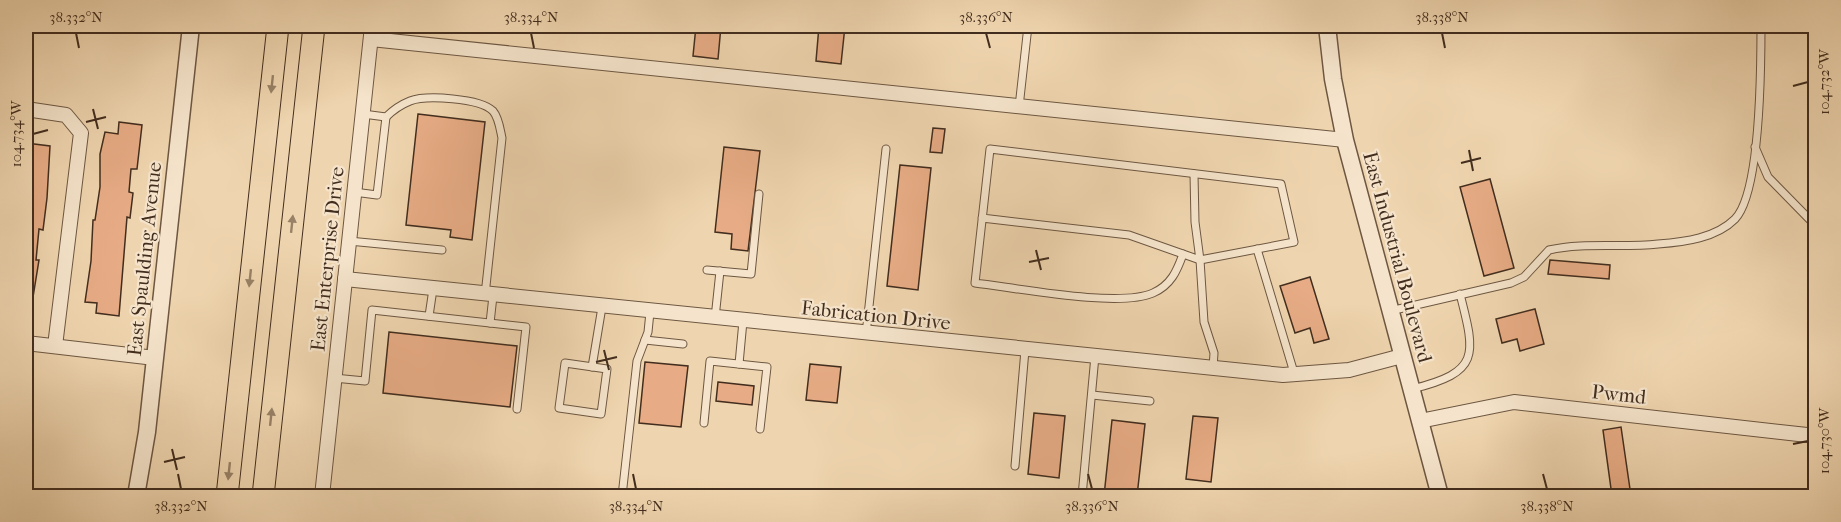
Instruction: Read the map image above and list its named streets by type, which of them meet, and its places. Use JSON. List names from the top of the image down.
{
  "streets": {
    "street": [
      "East Industrial Boulevard",
      "East Spaulding Avenue",
      "East Enterprise Drive",
      "Fabrication Drive",
      "Pwmd"
    ]
  },
  "crossings": [
    ["East Industrial Boulevard", "Fabrication Drive"],
    ["East Industrial Boulevard", "Pwmd"],
    ["East Enterprise Drive", "Fabrication Drive"]
  ],
  "coordinates": [
    "38.332°N",
    "38.334°N",
    "38.336°N",
    "38.338°N",
    "104.732°W",
    "104.734°W",
    "104.730°W"
  ]
}
